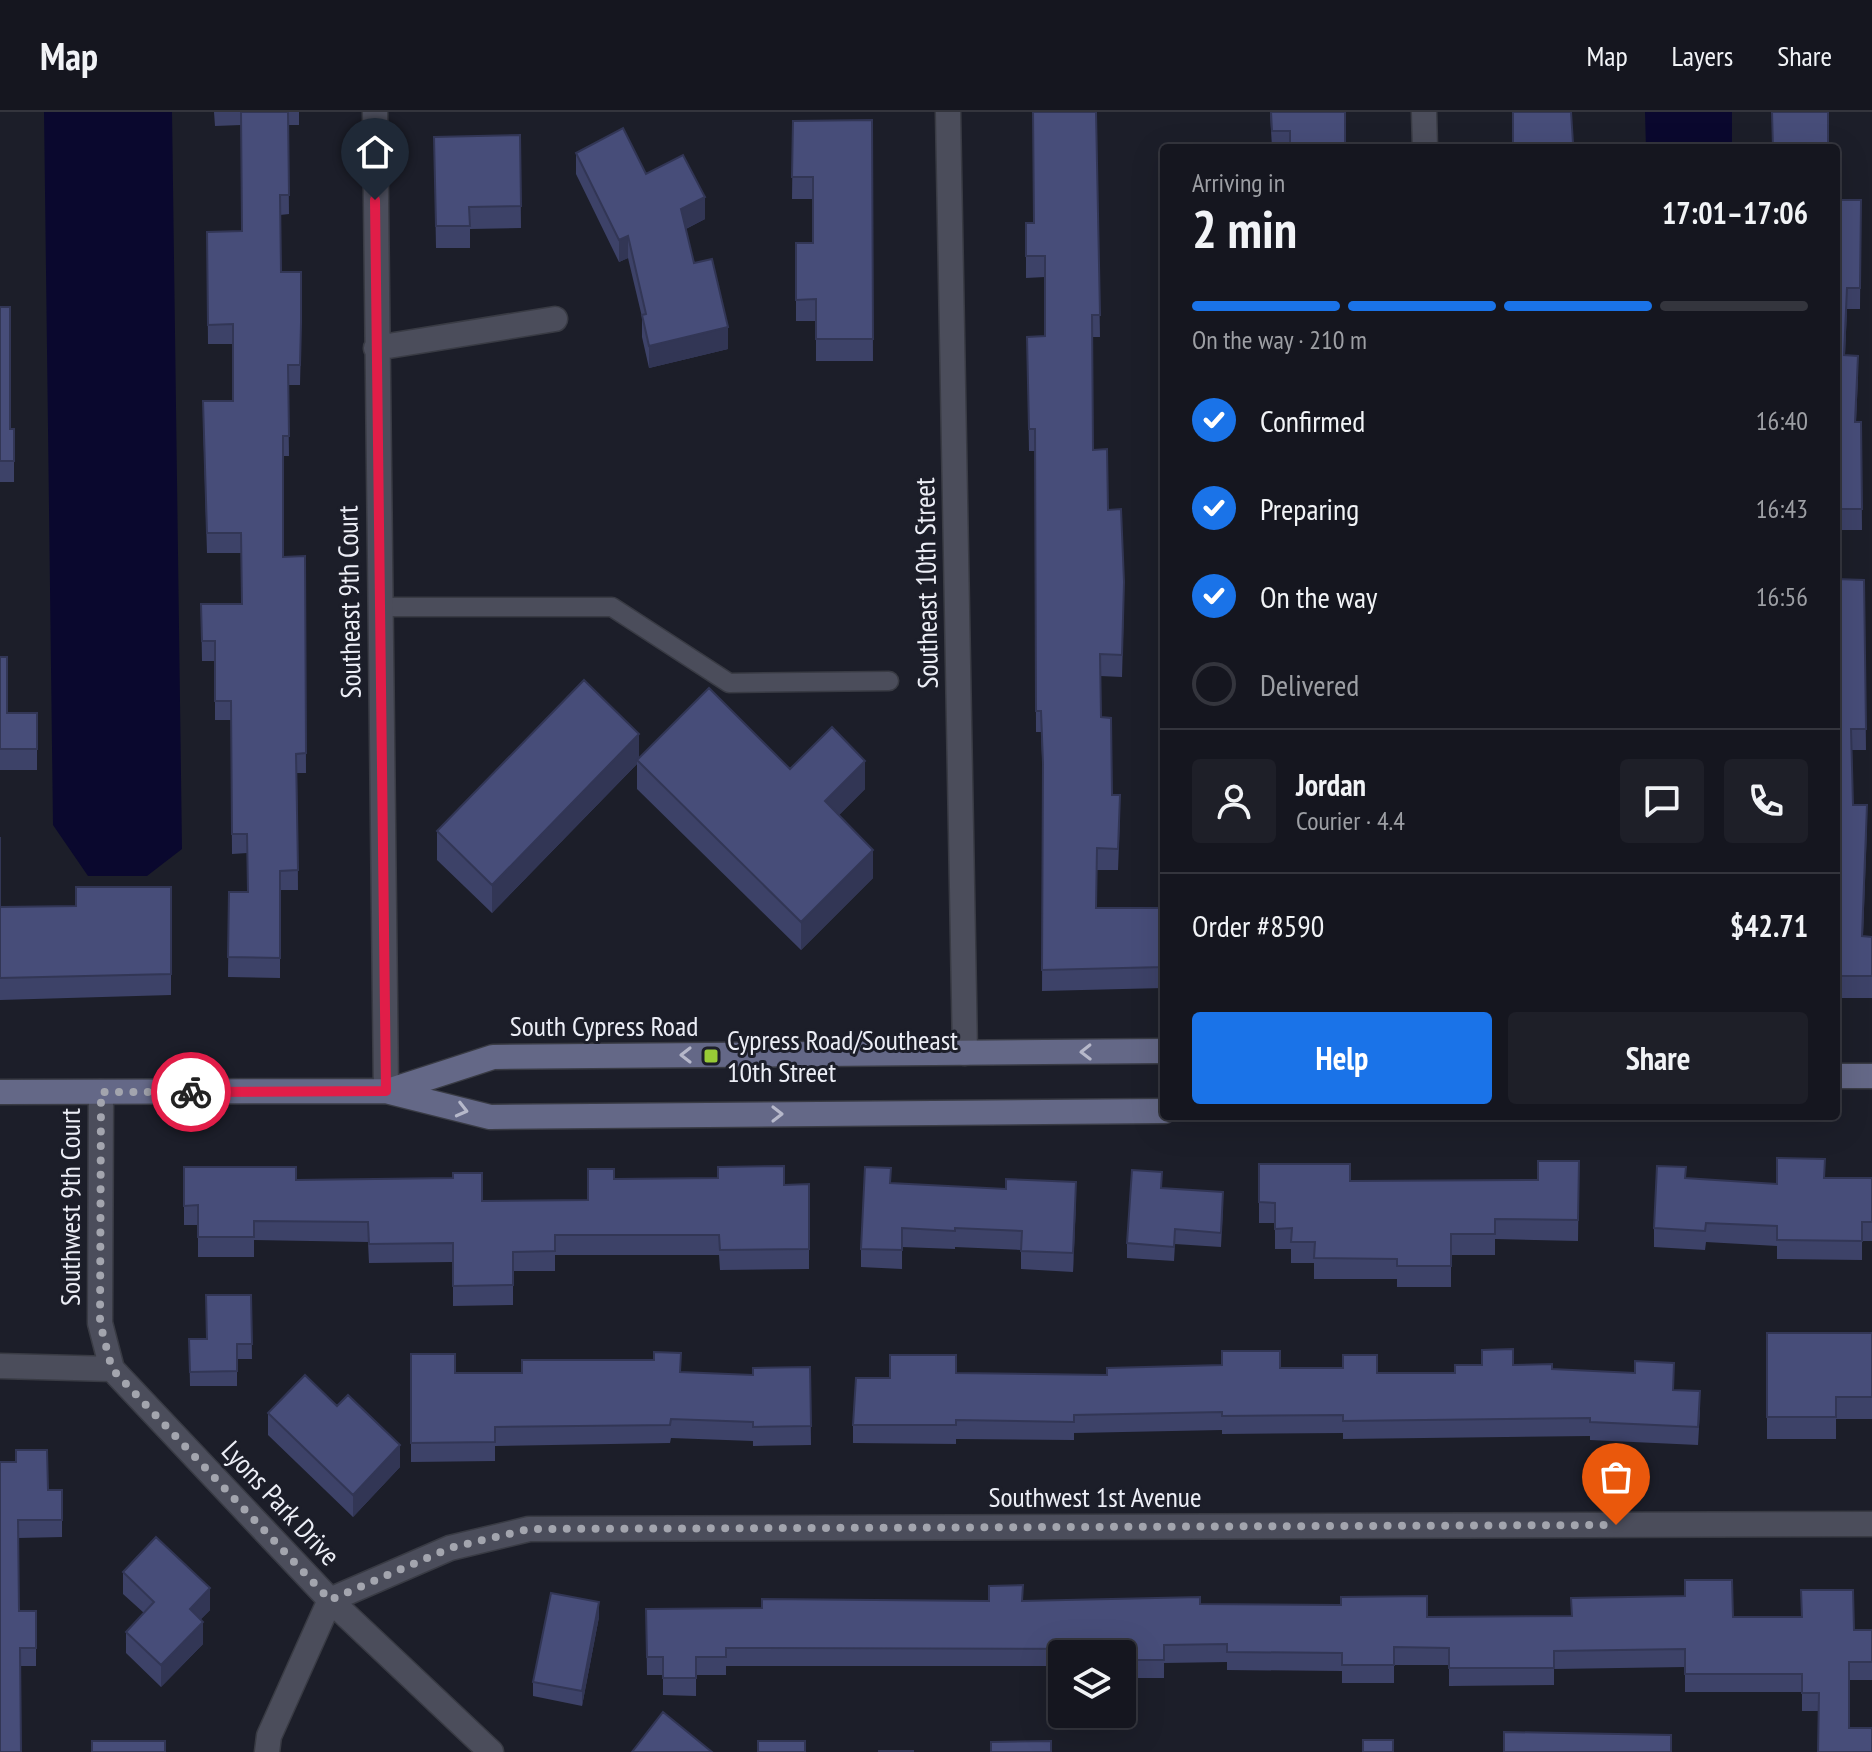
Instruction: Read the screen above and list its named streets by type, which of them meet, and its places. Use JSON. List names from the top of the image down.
{
  "streets": {
    "street": [
      "Southeast 10th Street",
      "Southeast 9th Court",
      "South Cypress Road",
      "Southwest 9th Court",
      "Southwest 1st Avenue",
      "Lyons Park Drive"
    ]
  },
  "crossings": [
    ["Southeast 10th Street", "South Cypress Road"],
    ["Southeast 9th Court", "South Cypress Road"],
    ["South Cypress Road", "Southwest 9th Court"],
    ["Southwest 9th Court", "Lyons Park Drive"],
    ["Southwest 1st Avenue", "Lyons Park Drive"]
  ],
  "places": {
    "transit": ["Cypress Road/Southeast 10th Street"]
  },
  "page": {
    "header": "Map",
    "nav": ["Map", "Layers", "Share"],
    "heading": ["2 min", "Arriving in", "17:01–17:06"],
    "panel": [
      "Jordan",
      "Courier · 4.4",
      "Order #8590",
      "$42.71"
    ],
    "bar": "On the way · 210 m",
    "list": [
      ["Confirmed", "16:40"],
      ["Preparing", "16:43"],
      ["On the way", "16:56"],
      "Delivered"
    ],
    "buttons": ["Help", "Share"]
  }
}
